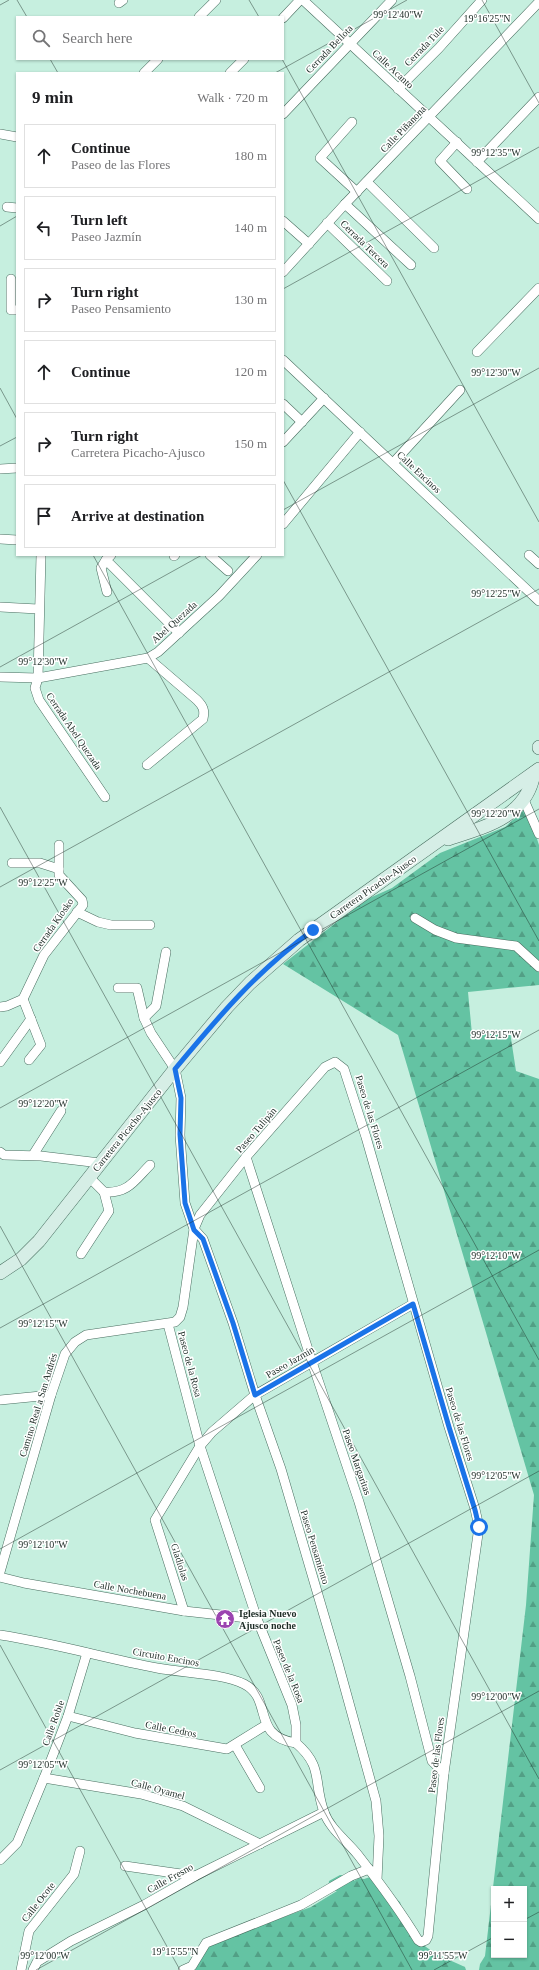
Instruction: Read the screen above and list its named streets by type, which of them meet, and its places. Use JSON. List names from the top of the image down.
{
  "streets": {
    "main road": ["Carretera Picacho-Ajusco"],
    "street": [
      "Cerrada Tule",
      "Cerrada Bellota",
      "Calle Acanto",
      "Calle Piñanona",
      "Cerrada Tercera",
      "Calle Encinos",
      "Abel Quezada",
      "Cerrada Abel Quezada",
      "Cerrada Kiosko",
      "Paseo de las Flores",
      "Paseo Tulipán",
      "Paseo Jazmín",
      "Paseo de la Rosa",
      "Camino Real a San Andrés",
      "Paseo Margaritas",
      "Paseo Pensamiento",
      "Gladiolas",
      "Calle Nochebuena",
      "Circuito Encinos",
      "Calle Roble",
      "Calle Cedros",
      "Calle Oyamel",
      "Calle Fresno",
      "Calle Ocote"
    ]
  },
  "crossings": [
    ["Cerrada Tule", "Calle Acanto"],
    ["Cerrada Bellota", "Calle Acanto"],
    ["Calle Acanto", "Calle Piñanona"],
    ["Calle Piñanona", "Cerrada Tercera"],
    ["Abel Quezada", "Cerrada Abel Quezada"],
    ["Paseo de las Flores", "Paseo Tulipán"],
    ["Paseo de las Flores", "Paseo Jazmín"],
    ["Paseo de las Flores", "Paseo Margaritas"],
    ["Paseo de las Flores", "Paseo Pensamiento"],
    ["Paseo Tulipán", "Paseo Margaritas"],
    ["Paseo Tulipán", "Paseo Pensamiento"],
    ["Paseo Jazmín", "Paseo de la Rosa"],
    ["Paseo Jazmín", "Paseo Margaritas"],
    ["Paseo Jazmín", "Paseo Pensamiento"],
    ["Paseo Jazmín", "Gladiolas"],
    ["Paseo de la Rosa", "Camino Real a San Andrés"],
    ["Paseo de la Rosa", "Calle Nochebuena"],
    ["Paseo de la Rosa", "Circuito Encinos"],
    ["Gladiolas", "Calle Nochebuena"],
    ["Circuito Encinos", "Calle Roble"],
    ["Circuito Encinos", "Calle Cedros"],
    ["Calle Roble", "Calle Cedros"],
    ["Calle Roble", "Calle Oyamel"],
    ["Calle Oyamel", "Calle Fresno"]
  ],
  "places": {
    "temple": ["Iglesia Nuevo Ajusco noche"]
  },
  "page": {
    "search": "Search here",
    "heading": ["9 min", "Walk · 720 m"],
    "list": [
      ["Continue", "Paseo de las Flores", "180 m"],
      ["Turn left", "Paseo Jazmín", "140 m"],
      ["Turn right", "Paseo Pensamiento", "130 m"],
      ["Continue", "120 m"],
      ["Turn right", "Carretera Picacho-Ajusco", "150 m"],
      "Arrive at destination"
    ],
    "map_buttons": ["+", "−"]
  },
  "coordinates": [
    "99°12'40\"W",
    "19°16'25\"N",
    "99°12'35\"W",
    "99°12'30\"W",
    "99°12'25\"W",
    "99°12'20\"W",
    "99°12'15\"W",
    "99°12'10\"W",
    "99°12'05\"W",
    "99°12'00\"W",
    "19°15'55\"N",
    "99°11'55\"W"
  ]
}
